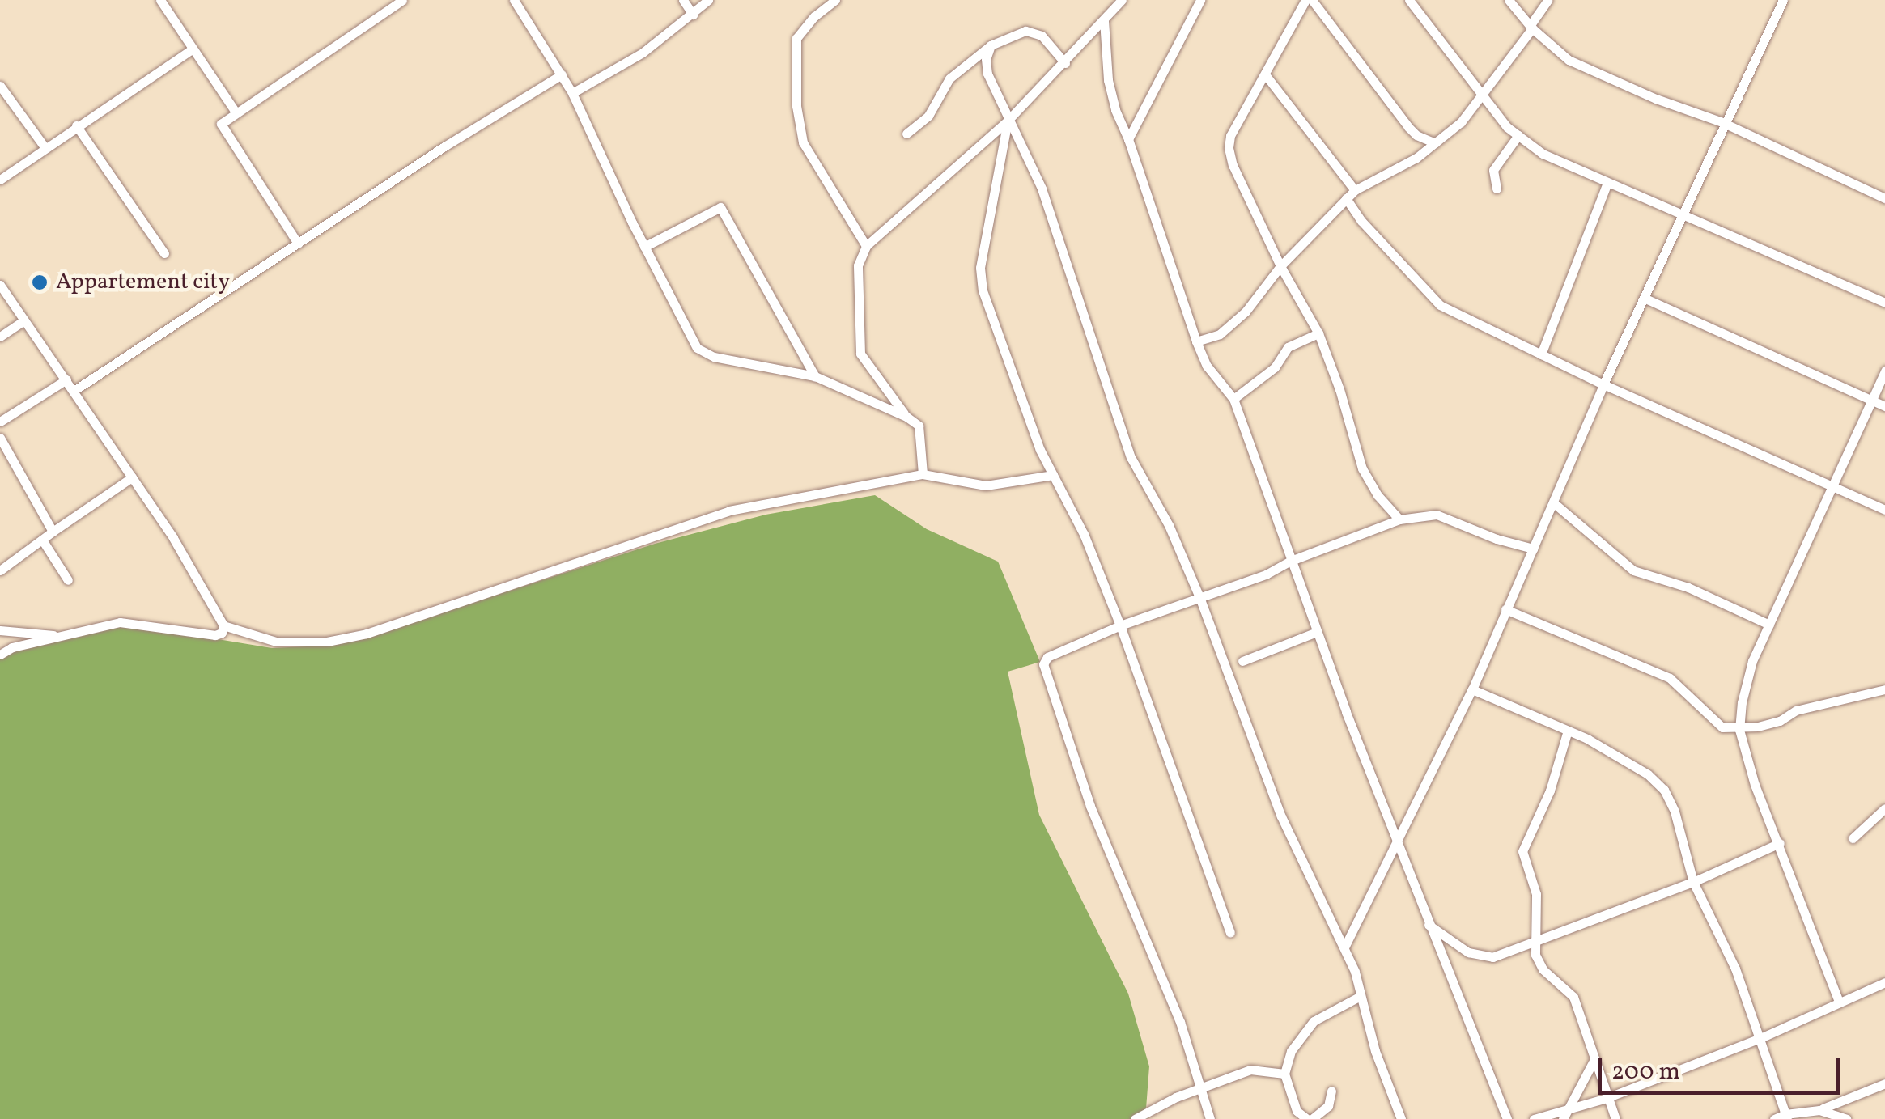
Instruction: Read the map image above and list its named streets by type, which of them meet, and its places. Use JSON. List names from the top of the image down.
{
  "places": ["Appartement city"],
  "scale_bar": "200 m"
}
